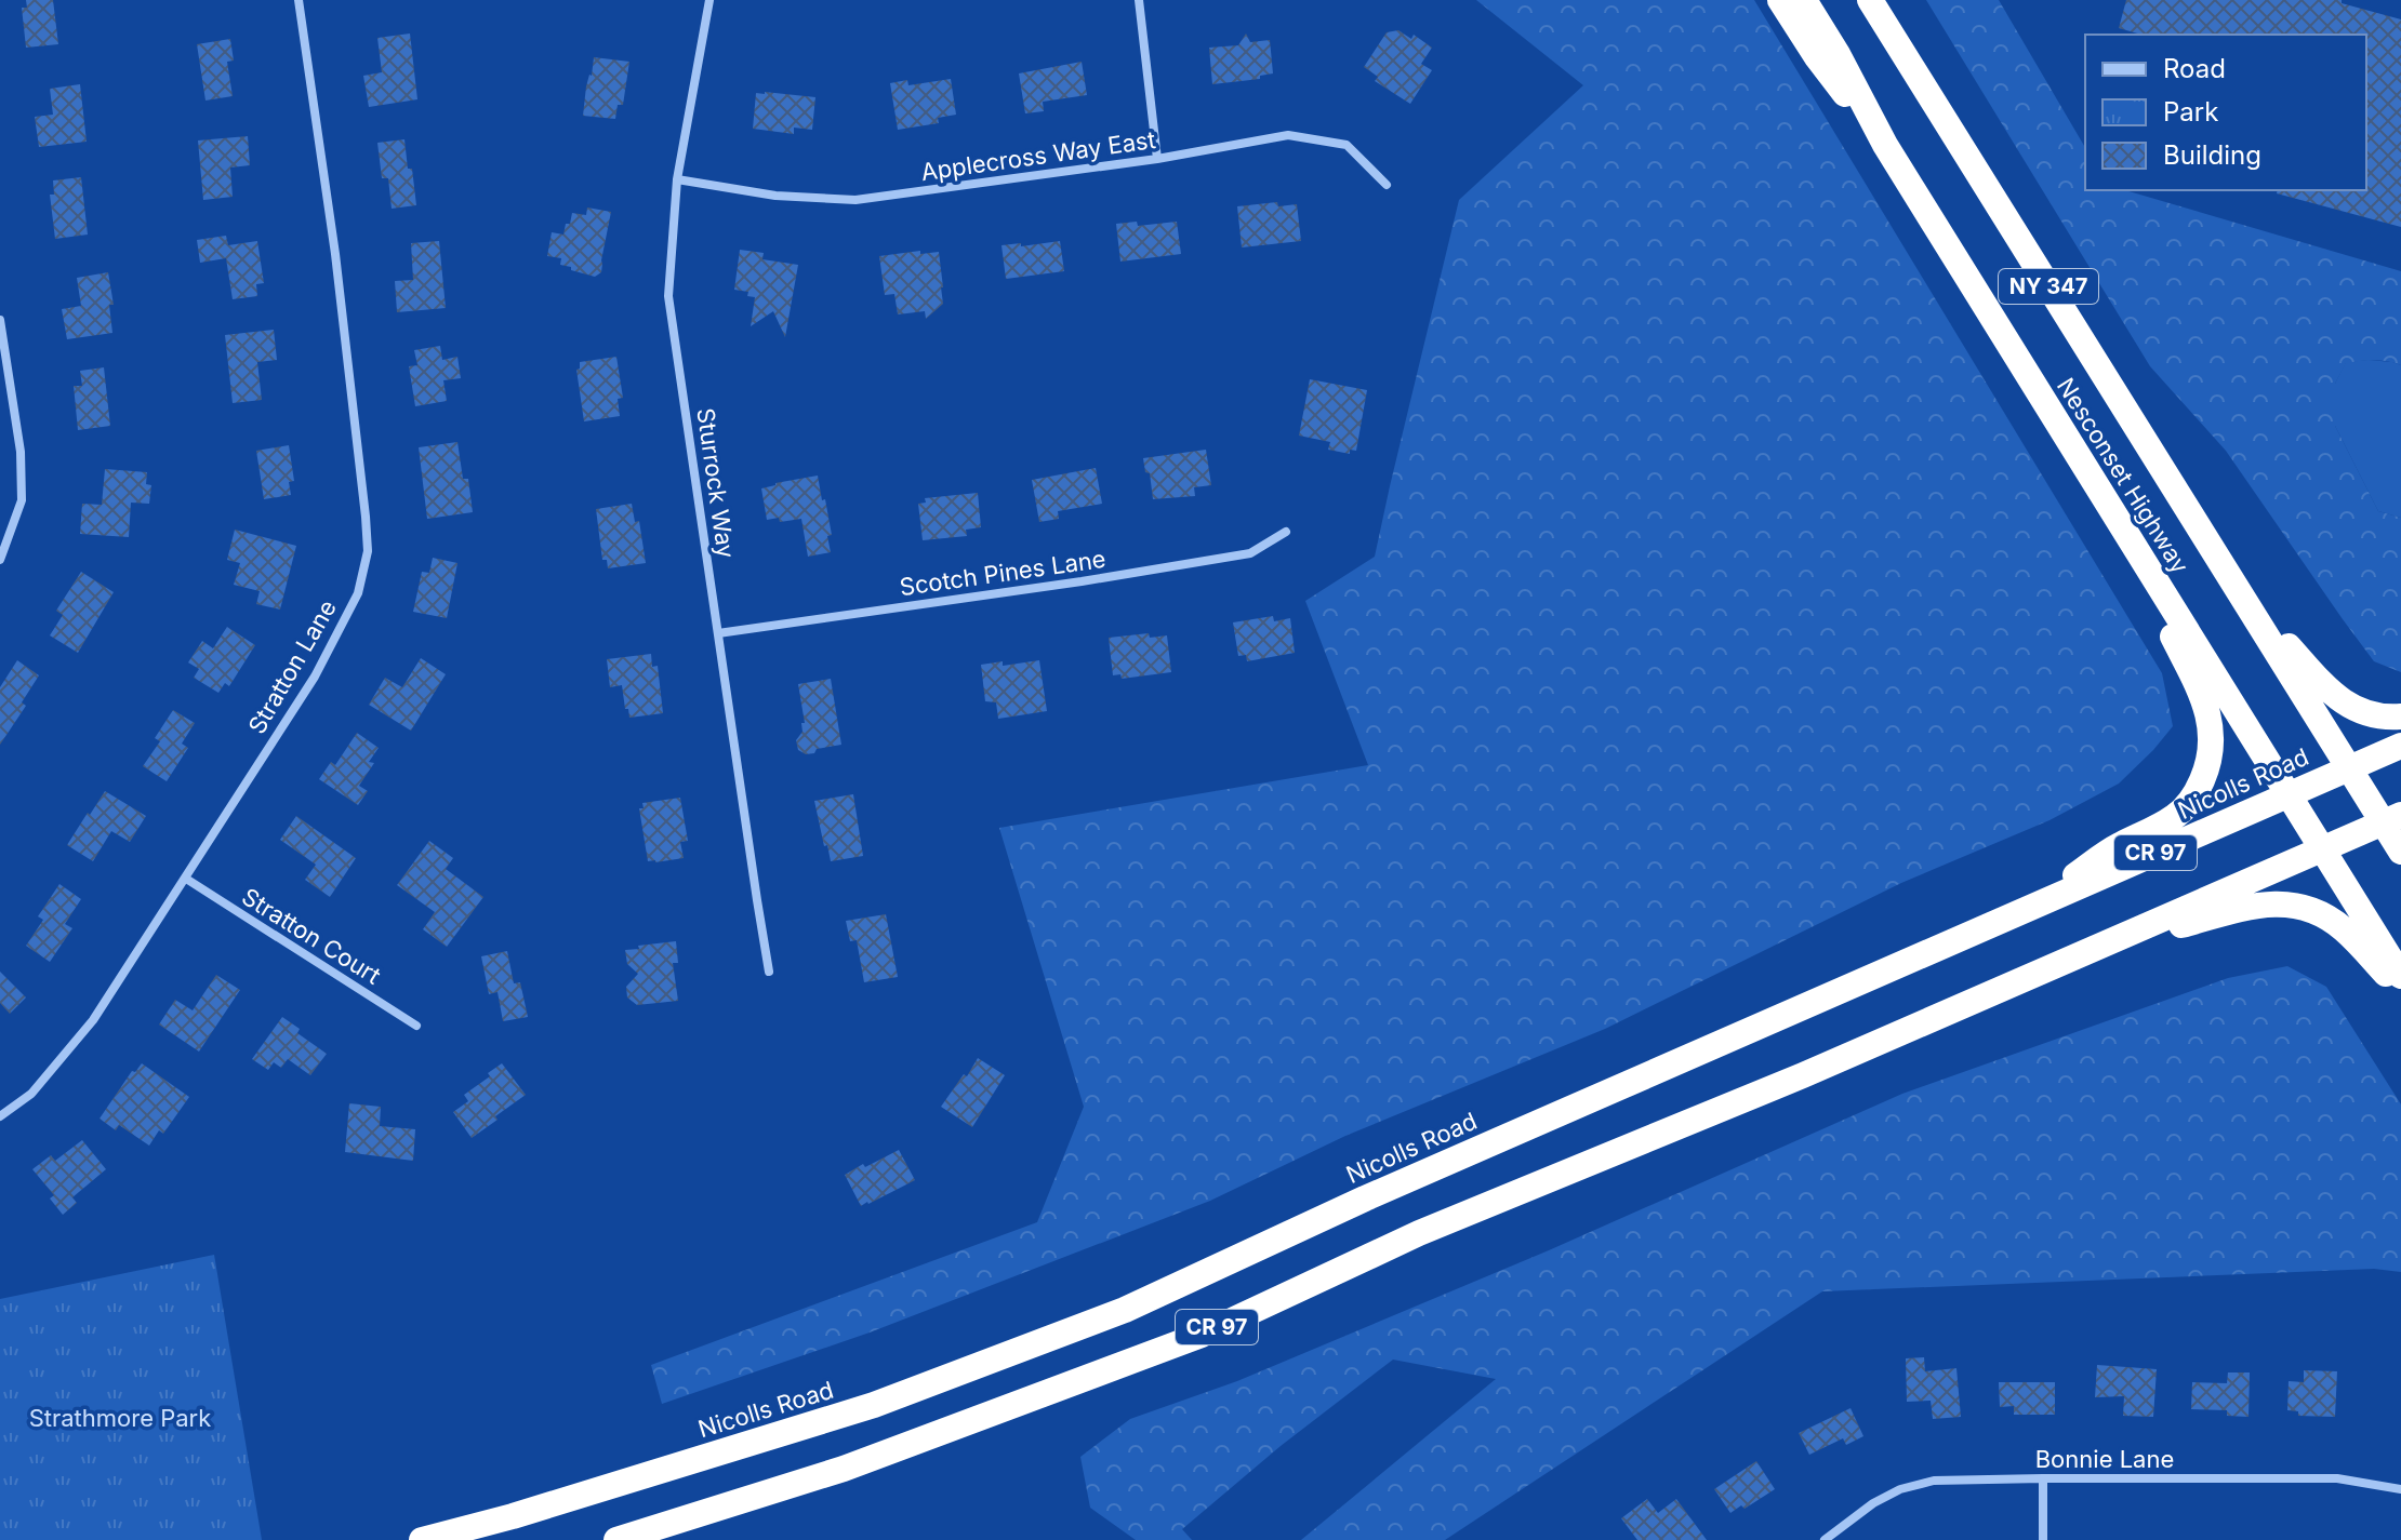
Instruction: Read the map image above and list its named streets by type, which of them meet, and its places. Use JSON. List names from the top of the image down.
{
  "streets": {
    "highway": [
      "NY 347",
      "Nesconset Highway",
      "Nicolls Road",
      "CR 97"
    ],
    "street": [
      "Applecross Way East",
      "Sturrock Way",
      "Scotch Pines Lane",
      "Stratton Lane",
      "Stratton Court",
      "Bonnie Lane"
    ]
  },
  "crossings": [
    ["Applecross Way East", "Sturrock Way"],
    ["Nesconset Highway", "Nicolls Road"],
    ["Nesconset Highway", "CR 97"],
    ["Sturrock Way", "Scotch Pines Lane"],
    ["Stratton Lane", "Stratton Court"]
  ],
  "parks": ["Strathmore Park"],
  "legend": ["Road", "Park", "Building"]
}
